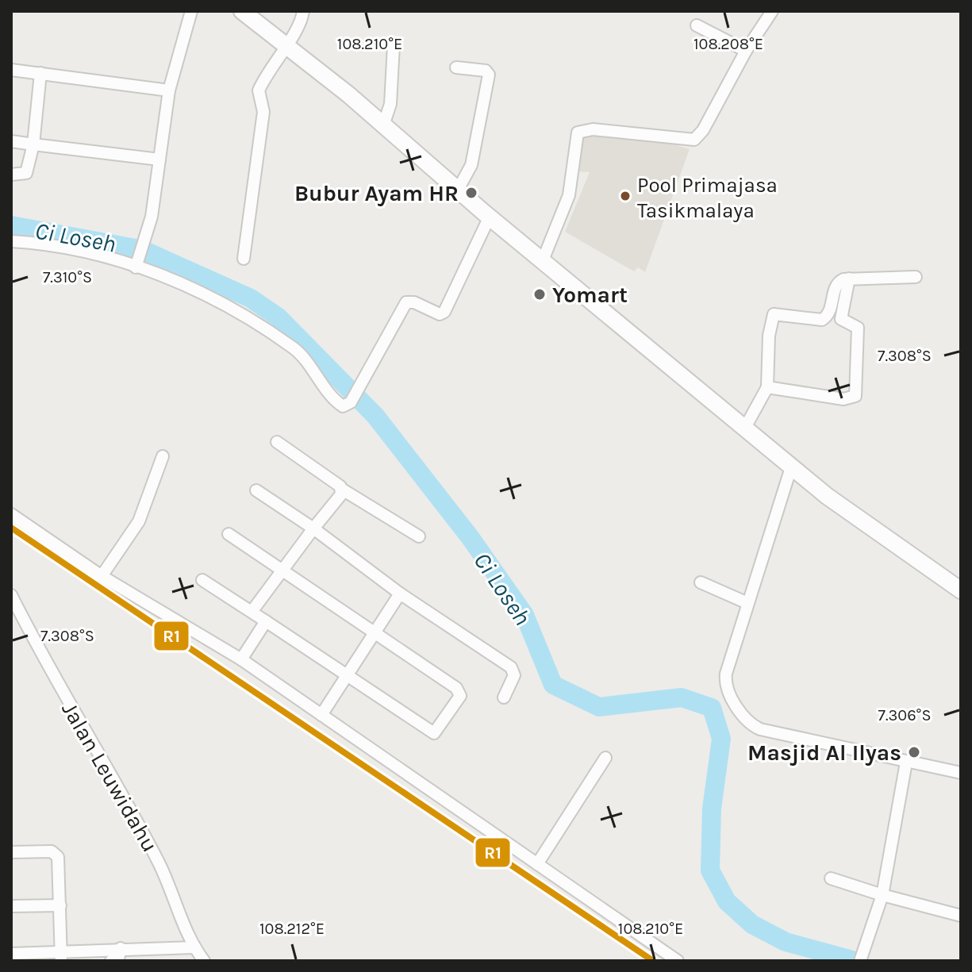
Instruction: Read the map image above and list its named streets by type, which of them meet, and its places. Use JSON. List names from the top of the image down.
{
  "streets": {
    "street": ["Jalan Leuwidahu"]
  },
  "water": ["Ci Loseh"],
  "places": [
    "Bubur Ayam HR",
    "Pool Primajasa Tasikmalaya",
    "Yomart",
    "Masjid Al Ilyas"
  ],
  "lines": ["transit line R1"],
  "coordinates": [
    "108.210°E",
    "108.208°E",
    "7.310°S",
    "7.308°S",
    "7.306°S",
    "108.212°E"
  ]
}
